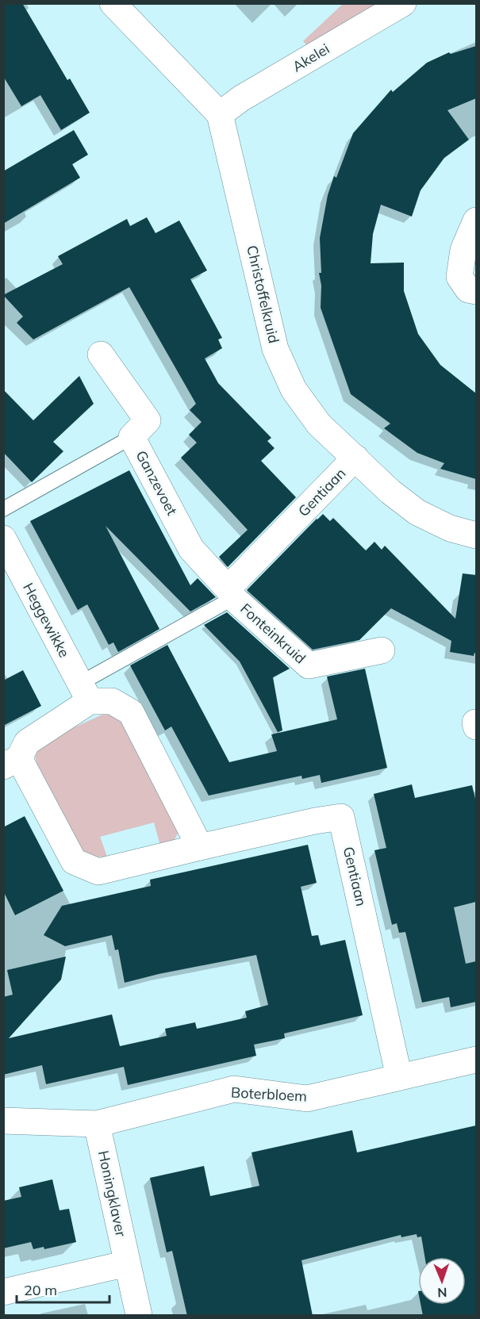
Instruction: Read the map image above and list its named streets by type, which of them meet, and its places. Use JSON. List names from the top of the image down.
{
  "streets": {
    "street": [
      "Akelei",
      "Christoffelkruid",
      "Ganzevoet",
      "Gentiaan",
      "Heggewikke",
      "Fonteinkruid",
      "Boterbloem",
      "Honingklaver"
    ]
  },
  "crossings": [
    ["Akelei", "Christoffelkruid"],
    ["Christoffelkruid", "Gentiaan"],
    ["Ganzevoet", "Gentiaan"],
    ["Ganzevoet", "Fonteinkruid"],
    ["Gentiaan", "Heggewikke"],
    ["Gentiaan", "Fonteinkruid"],
    ["Gentiaan", "Boterbloem"],
    ["Boterbloem", "Honingklaver"]
  ],
  "scale_bar": "20 m",
  "north": "bottom"
}
